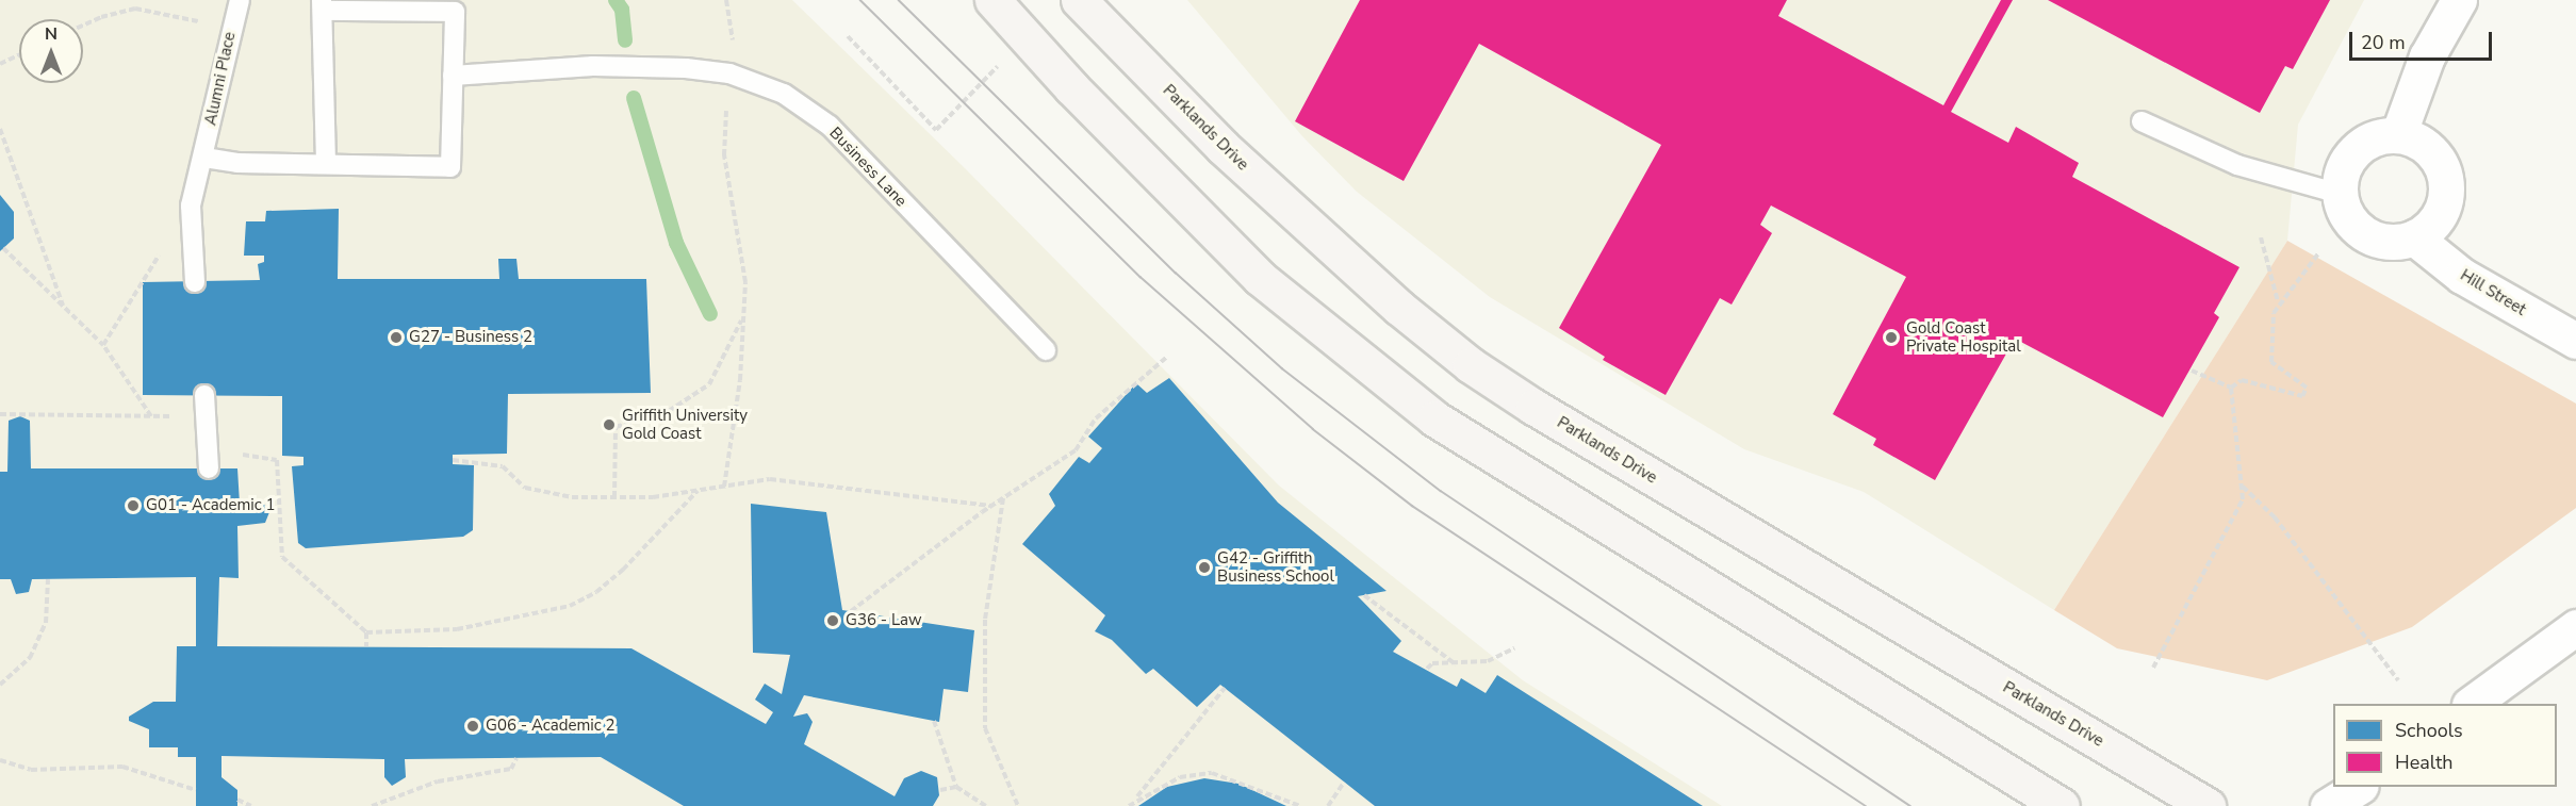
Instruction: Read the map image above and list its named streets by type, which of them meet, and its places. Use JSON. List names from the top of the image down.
{
  "streets": {
    "street": ["Parklands Drive", "Hill Street"],
    "lane": ["Alumni Place", "Business Lane"]
  },
  "places": [
    "G27 - Business 2",
    "Gold Coast Private Hospital",
    "Griffith University Gold Coast",
    "G01 - Academic 1",
    "G42 - Griffith Business School",
    "G36 - Law",
    "G06 - Academic 2"
  ],
  "legend": ["Schools", "Health"],
  "scale_bar": "20 m",
  "north": "top"
}
